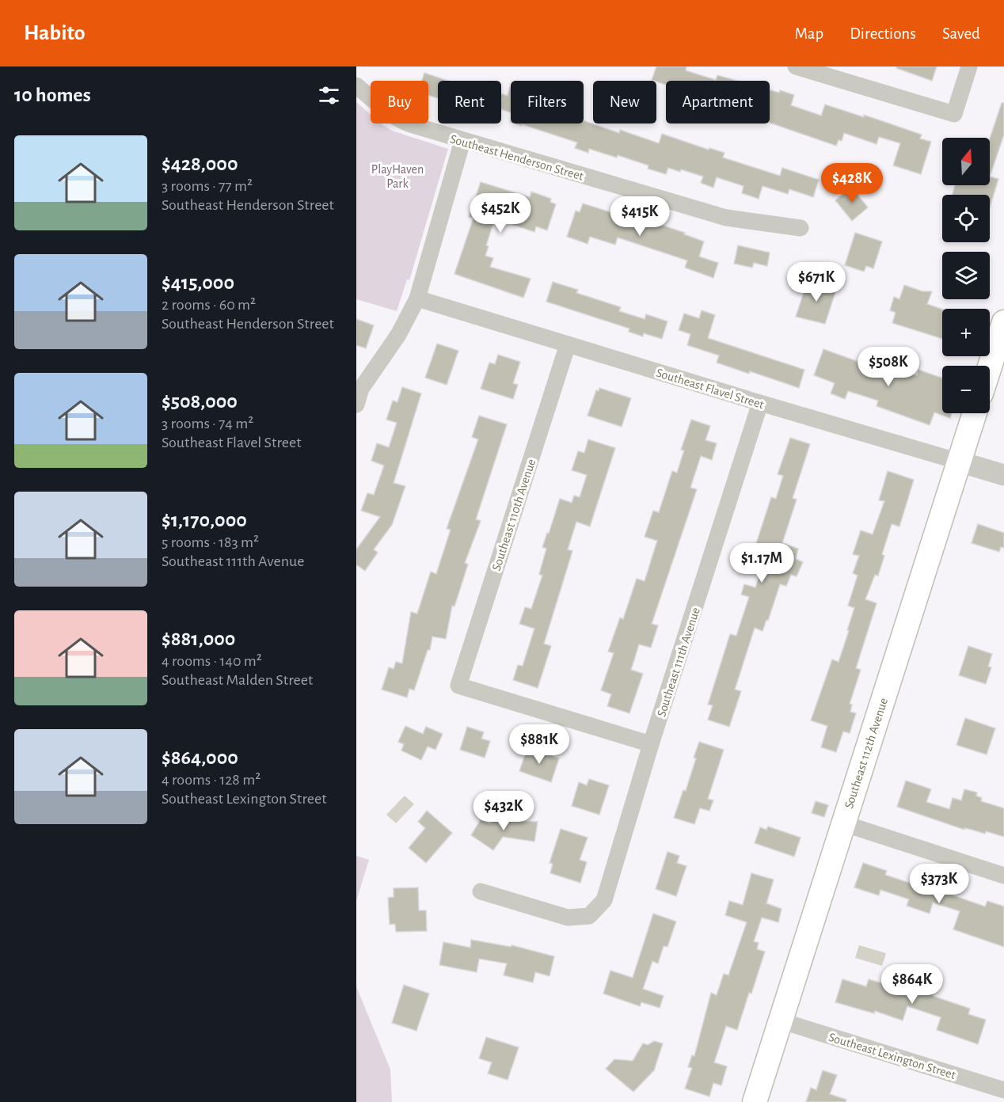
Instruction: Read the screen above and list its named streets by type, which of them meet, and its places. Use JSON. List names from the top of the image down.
{
  "streets": {
    "main road": ["Southeast 112th Avenue"],
    "street": [
      "Southeast Henderson Street",
      "Southeast Flavel Street",
      "Southeast 110th Avenue",
      "Southeast 111th Avenue",
      "Southeast Lexington Street"
    ]
  },
  "crossings": [
    ["Southeast Flavel Street", "Southeast 110th Avenue"],
    ["Southeast Flavel Street", "Southeast 111th Avenue"],
    ["Southeast Flavel Street", "Southeast 112th Avenue"],
    ["Southeast 110th Avenue", "Southeast 111th Avenue"],
    ["Southeast 112th Avenue", "Southeast Lexington Street"]
  ],
  "parks": ["PlayHaven Park"],
  "north": "top",
  "page": {
    "header": "Habito",
    "nav": ["Map", "Directions", "Saved"],
    "heading": "10 homes",
    "chip": [
      "Buy",
      "Rent",
      "Filters",
      "New",
      "Apartment"
    ],
    "list": [
      {
        "name": "$428,000",
        "note": "3 rooms · 77 m² · Southeast Henderson Street"
      },
      {
        "name": "$415,000",
        "note": "2 rooms · 60 m² · Southeast Henderson Street"
      },
      {
        "name": "$508,000",
        "note": "3 rooms · 74 m² · Southeast Flavel Street"
      },
      {
        "name": "$1,170,000",
        "note": "5 rooms · 183 m² · Southeast 111th Avenue"
      },
      {
        "name": "$881,000",
        "note": "4 rooms · 140 m² · Southeast Malden Street"
      },
      {
        "name": "$864,000",
        "note": "4 rooms · 128 m² · Southeast Lexington Street"
      }
    ],
    "map_buttons": ["+", "−"],
    "price": [
      "$428K",
      "$452K",
      "$415K",
      "$671K",
      "$508K",
      "$1.17M",
      "$881K",
      "$432K",
      "$373K",
      "$864K"
    ]
  }
}
